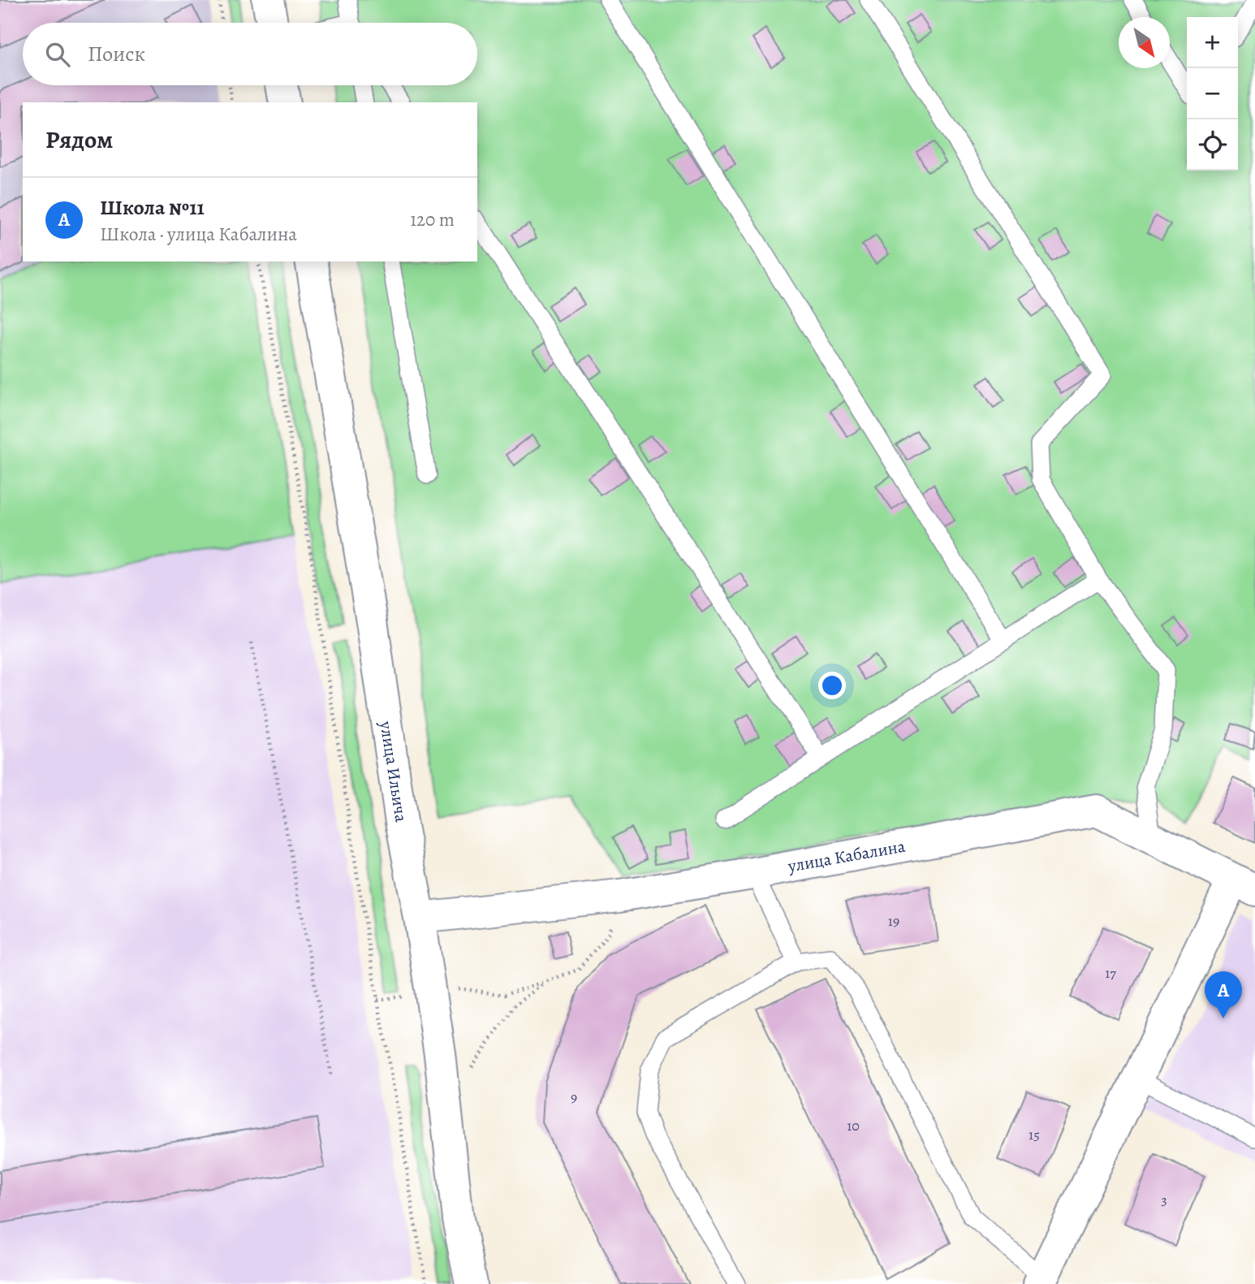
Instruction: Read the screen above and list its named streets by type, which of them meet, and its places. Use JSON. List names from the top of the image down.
{
  "streets": {
    "street": ["улица Ильича", "улица Кабалина"]
  },
  "crossings": [
    ["улица Ильича", "улица Кабалина"]
  ],
  "house_numbers": [
    "19",
    "17",
    "9",
    "10",
    "15",
    "3"
  ],
  "north": "bottom right",
  "page": {
    "map_buttons": ["+", "−"],
    "search": "Поиск",
    "heading": "Рядом",
    "list": [
      {
        "mark": "A",
        "name": "Школа №11",
        "note": "Школа · улица Кабалина",
        "value": "120 m"
      }
    ],
    "pins": "A"
  }
}
